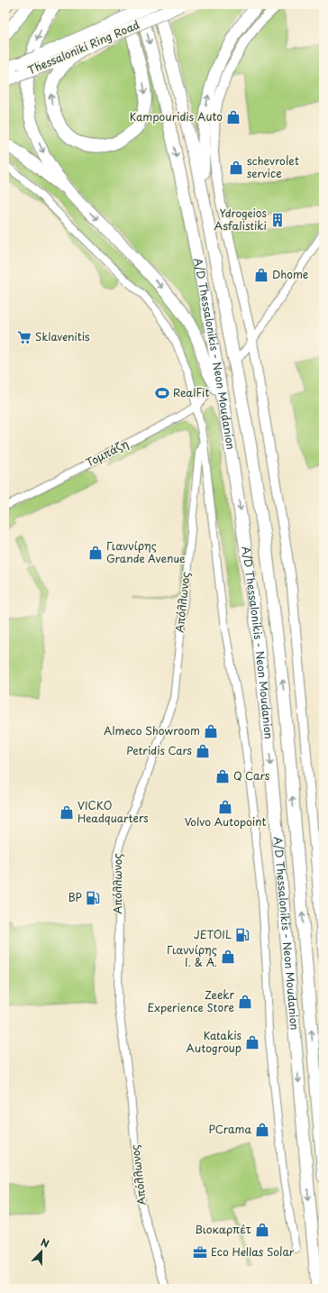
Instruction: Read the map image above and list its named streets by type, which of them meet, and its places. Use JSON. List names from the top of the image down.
{
  "streets": {
    "highway": ["Thessaloniki Ring Road", "A/D Thessalonikis - Neon Moudanion"],
    "street": ["Τομπάζη", "Απόλλωνος"]
  },
  "places": {
    "shop": [
      "Kampouridis Auto",
      "schevrolet service",
      "Dhome",
      "Γιαννίρης Grande Avenue",
      "Almeco Showroom",
      "Petridis Cars",
      "Q Cars",
      "Volvo Autopoint",
      "VICKO Headquarters",
      "Γιαννίρης Ι. & Α.",
      "Zeekr Experience Store",
      "Katakis Autogroup",
      "PCrama",
      "Βιοκαρπέτ"
    ],
    "building": ["Ydrogeios Asfalistiki"],
    "supermarket": ["Sklavenitis"],
    "sports": ["RealFit"],
    "fuel station": ["BP", "JETOIL"],
    "office": ["Eco Hellas Solar"]
  },
  "north": "top"
}
